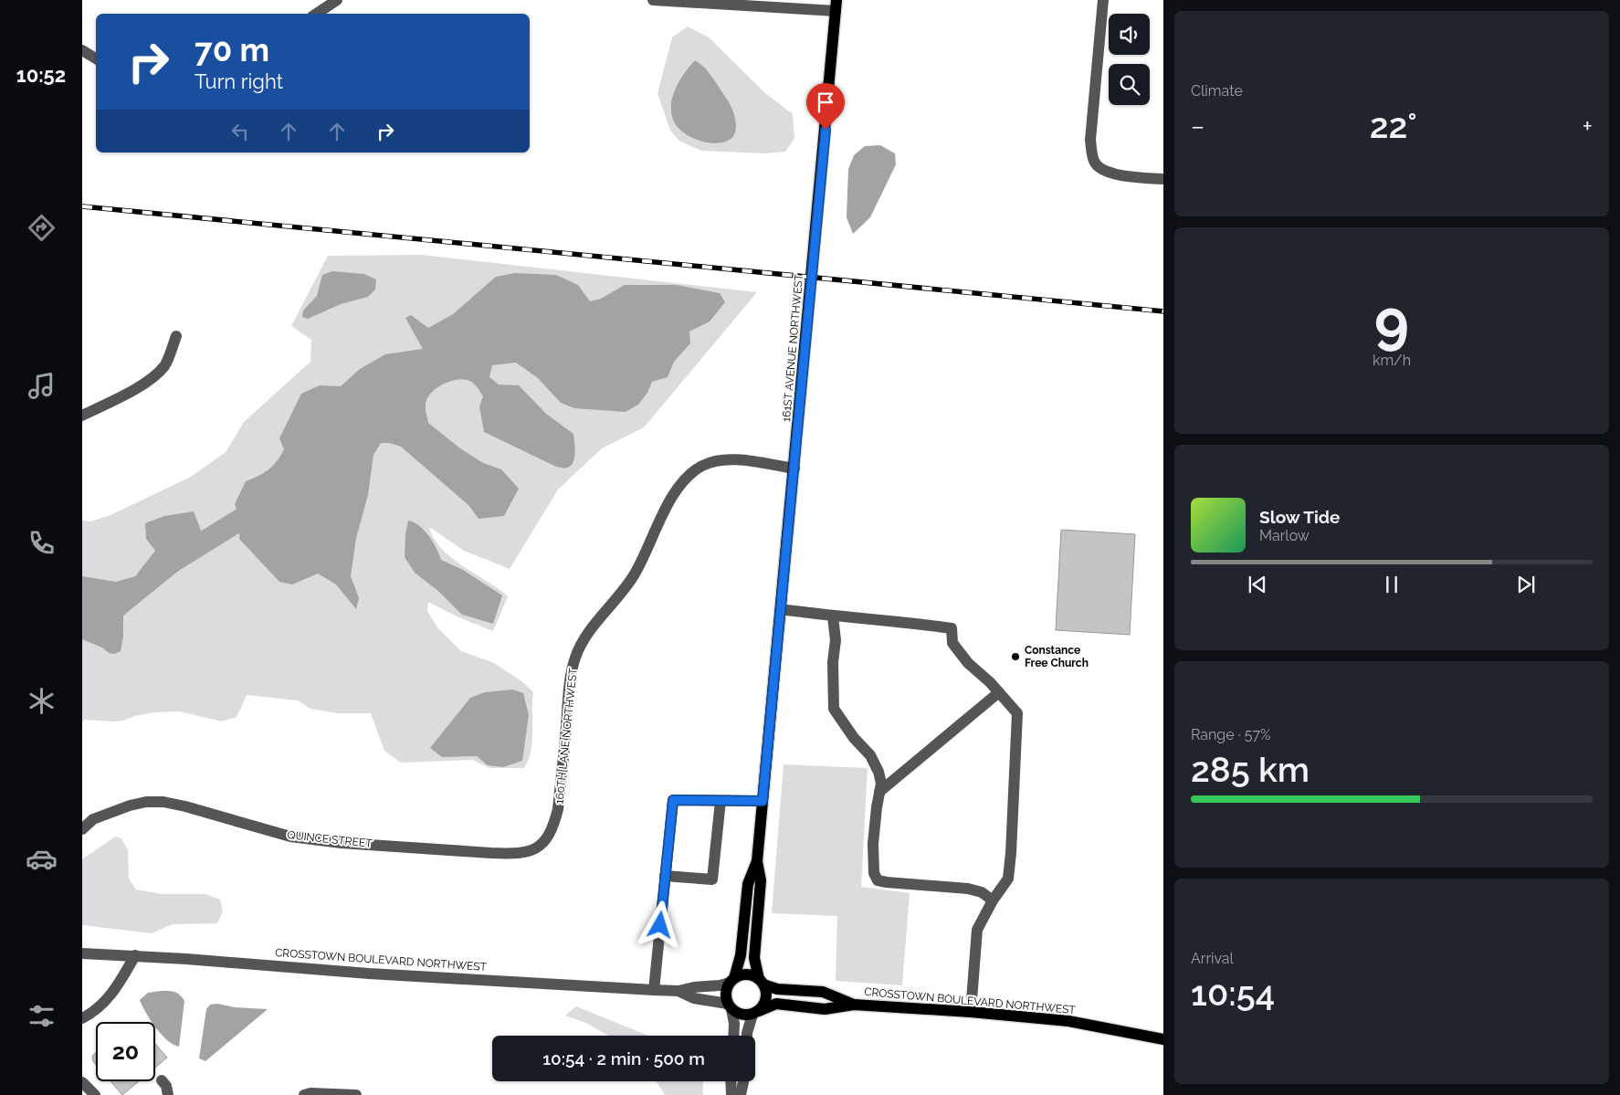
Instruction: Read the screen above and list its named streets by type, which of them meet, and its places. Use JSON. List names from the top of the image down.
{
  "streets": {
    "main road": ["161ST AVENUE NORTHWEST", "CROSSTOWN BOULEVARD NORTHWEST"],
    "street": ["160TH LANE NORTHWEST", "QUINCE STREET"]
  },
  "crossings": [
    ["161ST AVENUE NORTHWEST", "160TH LANE NORTHWEST"],
    ["161ST AVENUE NORTHWEST", "CROSSTOWN BOULEVARD NORTHWEST"],
    ["160TH LANE NORTHWEST", "QUINCE STREET"]
  ],
  "places": ["Constance Free Church"],
  "page": {
    "tabs": "10:52",
    "tile": [
      "Climate",
      ["9", "km/h"],
      ["Range · 57%", "285 km"],
      ["Arrival", "10:54"]
    ],
    "turn": ["70 m", "Turn right"],
    "heat": ["−", "22°", "+"],
    "song": ["Slow Tide", "Marlow"],
    "limit": "20",
    "trip": "10:54 · 2 min · 500 m"
  }
}
